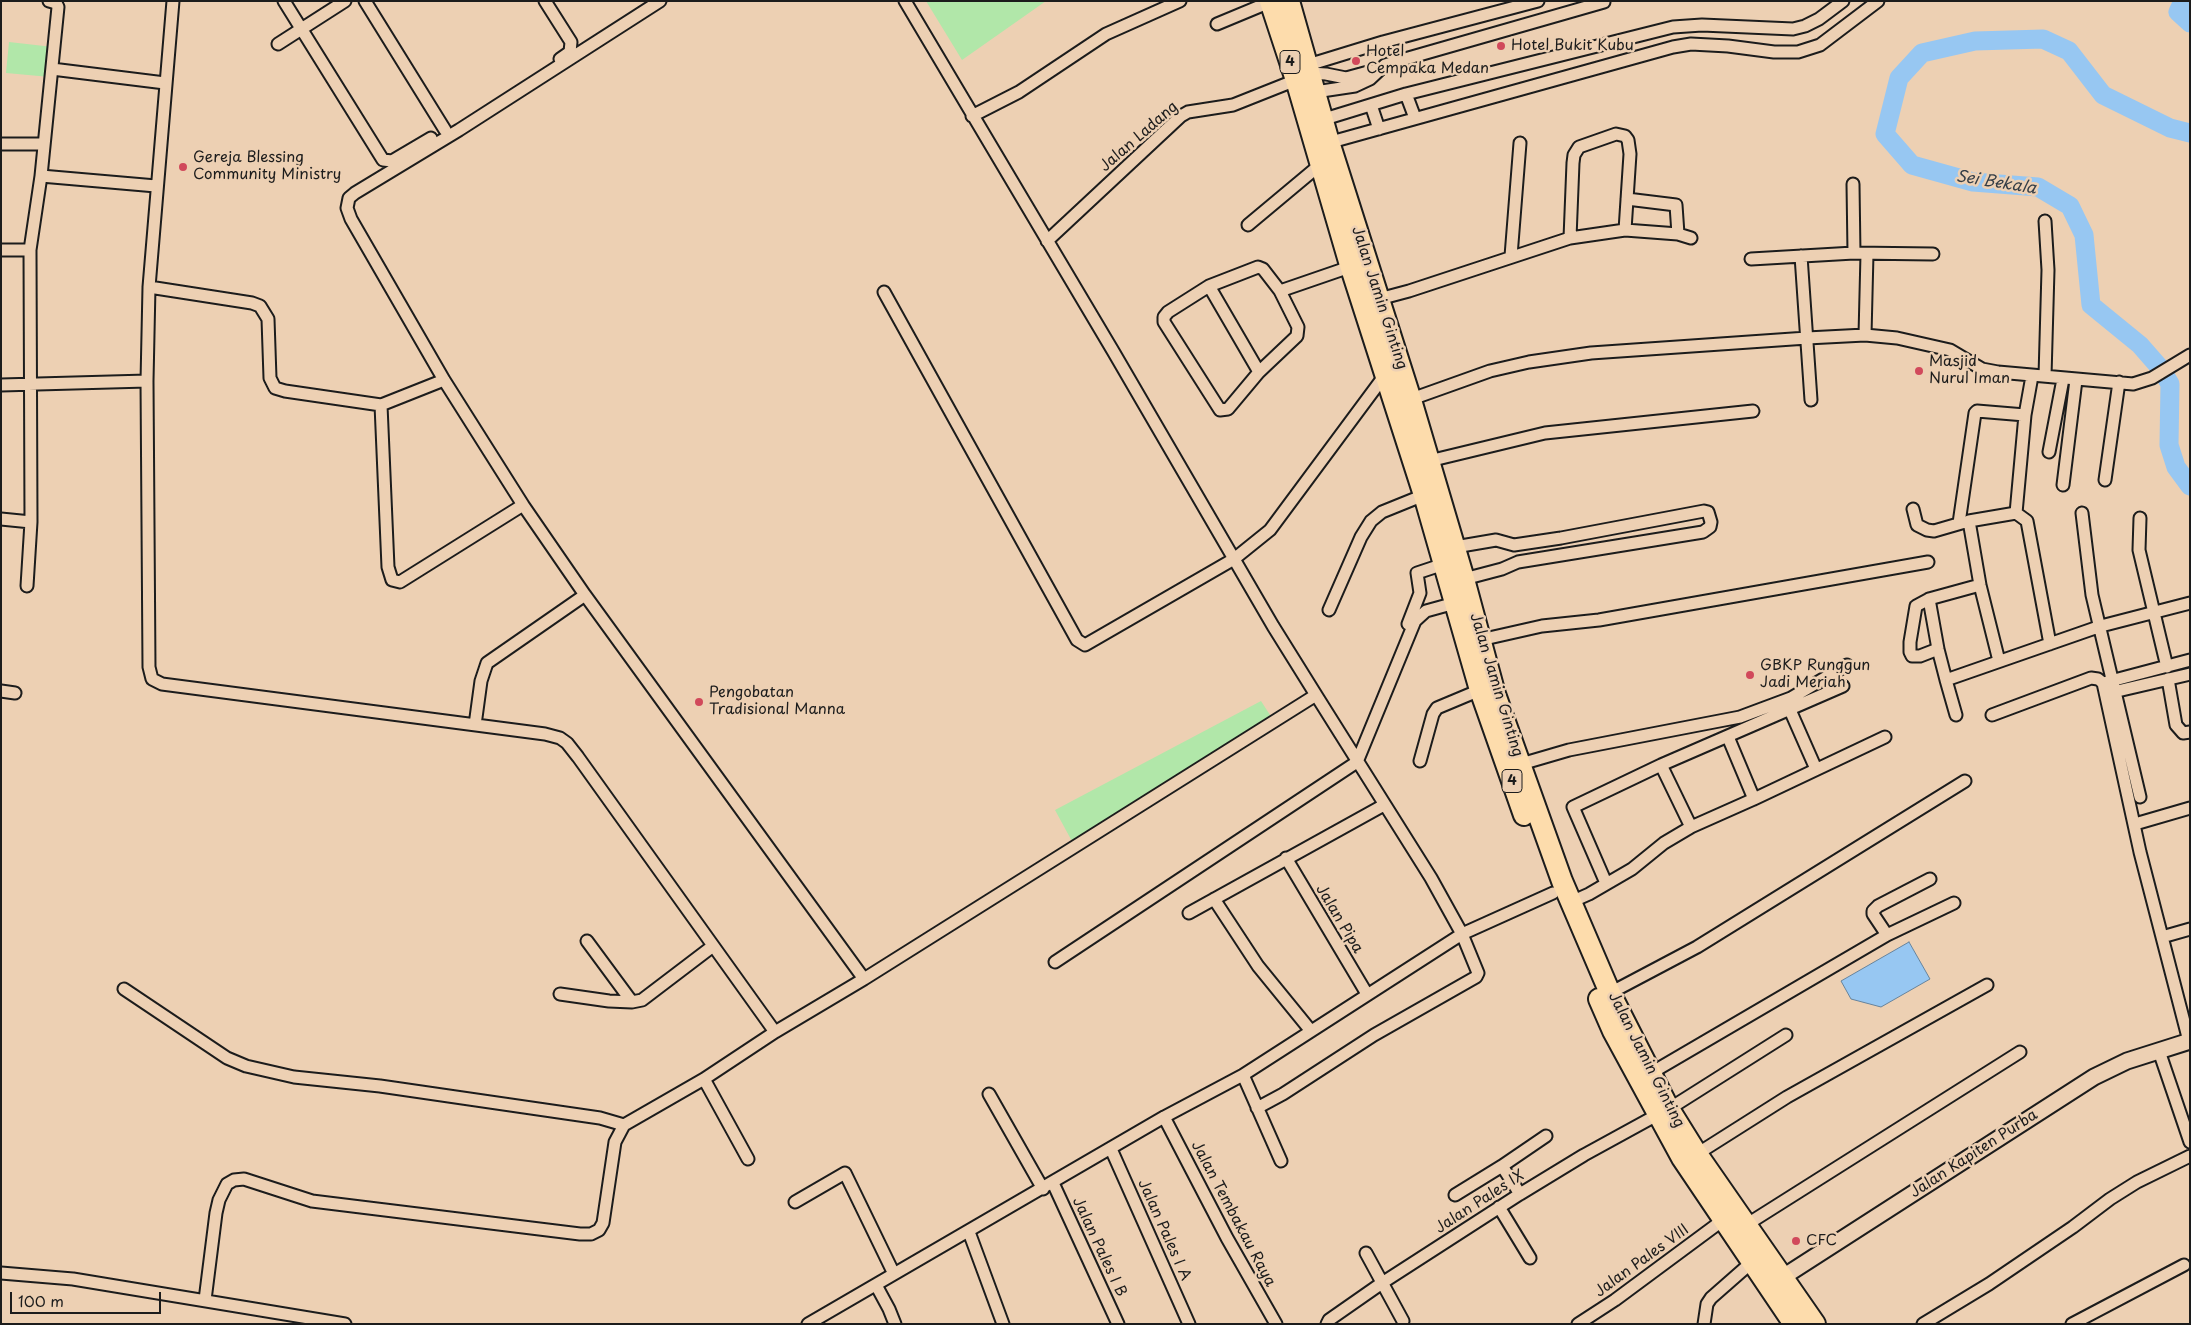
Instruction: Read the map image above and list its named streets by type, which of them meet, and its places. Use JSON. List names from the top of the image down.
{
  "streets": {
    "highway": ["4", "Jalan Jamin Ginting"],
    "street": [
      "Jalan Ladang",
      "Jalan Pipa",
      "Jalan Kapiten Purba",
      "Jalan Pales IX",
      "Jalan Tembakau Raya",
      "Jalan Pales I A",
      "Jalan Pales I B",
      "Jalan Pales VIII"
    ]
  },
  "crossings": [
    ["Jalan Ladang", "Jalan Jamin Ginting"],
    ["Jalan Jamin Ginting", "Jalan Kapiten Purba"],
    ["Jalan Jamin Ginting", "Jalan Pales IX"],
    ["Jalan Jamin Ginting", "Jalan Pales VIII"]
  ],
  "water": ["Sei Bekala"],
  "places": [
    "Hotel Bukit Kubu",
    "Hotel Cempaka Medan",
    "Gereja Blessing Community Ministry",
    "Masjid Nurul Iman",
    "GBKP Runggun Jadi Meriah",
    "Pengobatan Tradisional Manna",
    "CFC"
  ],
  "scale_bar": "100 m"
}
